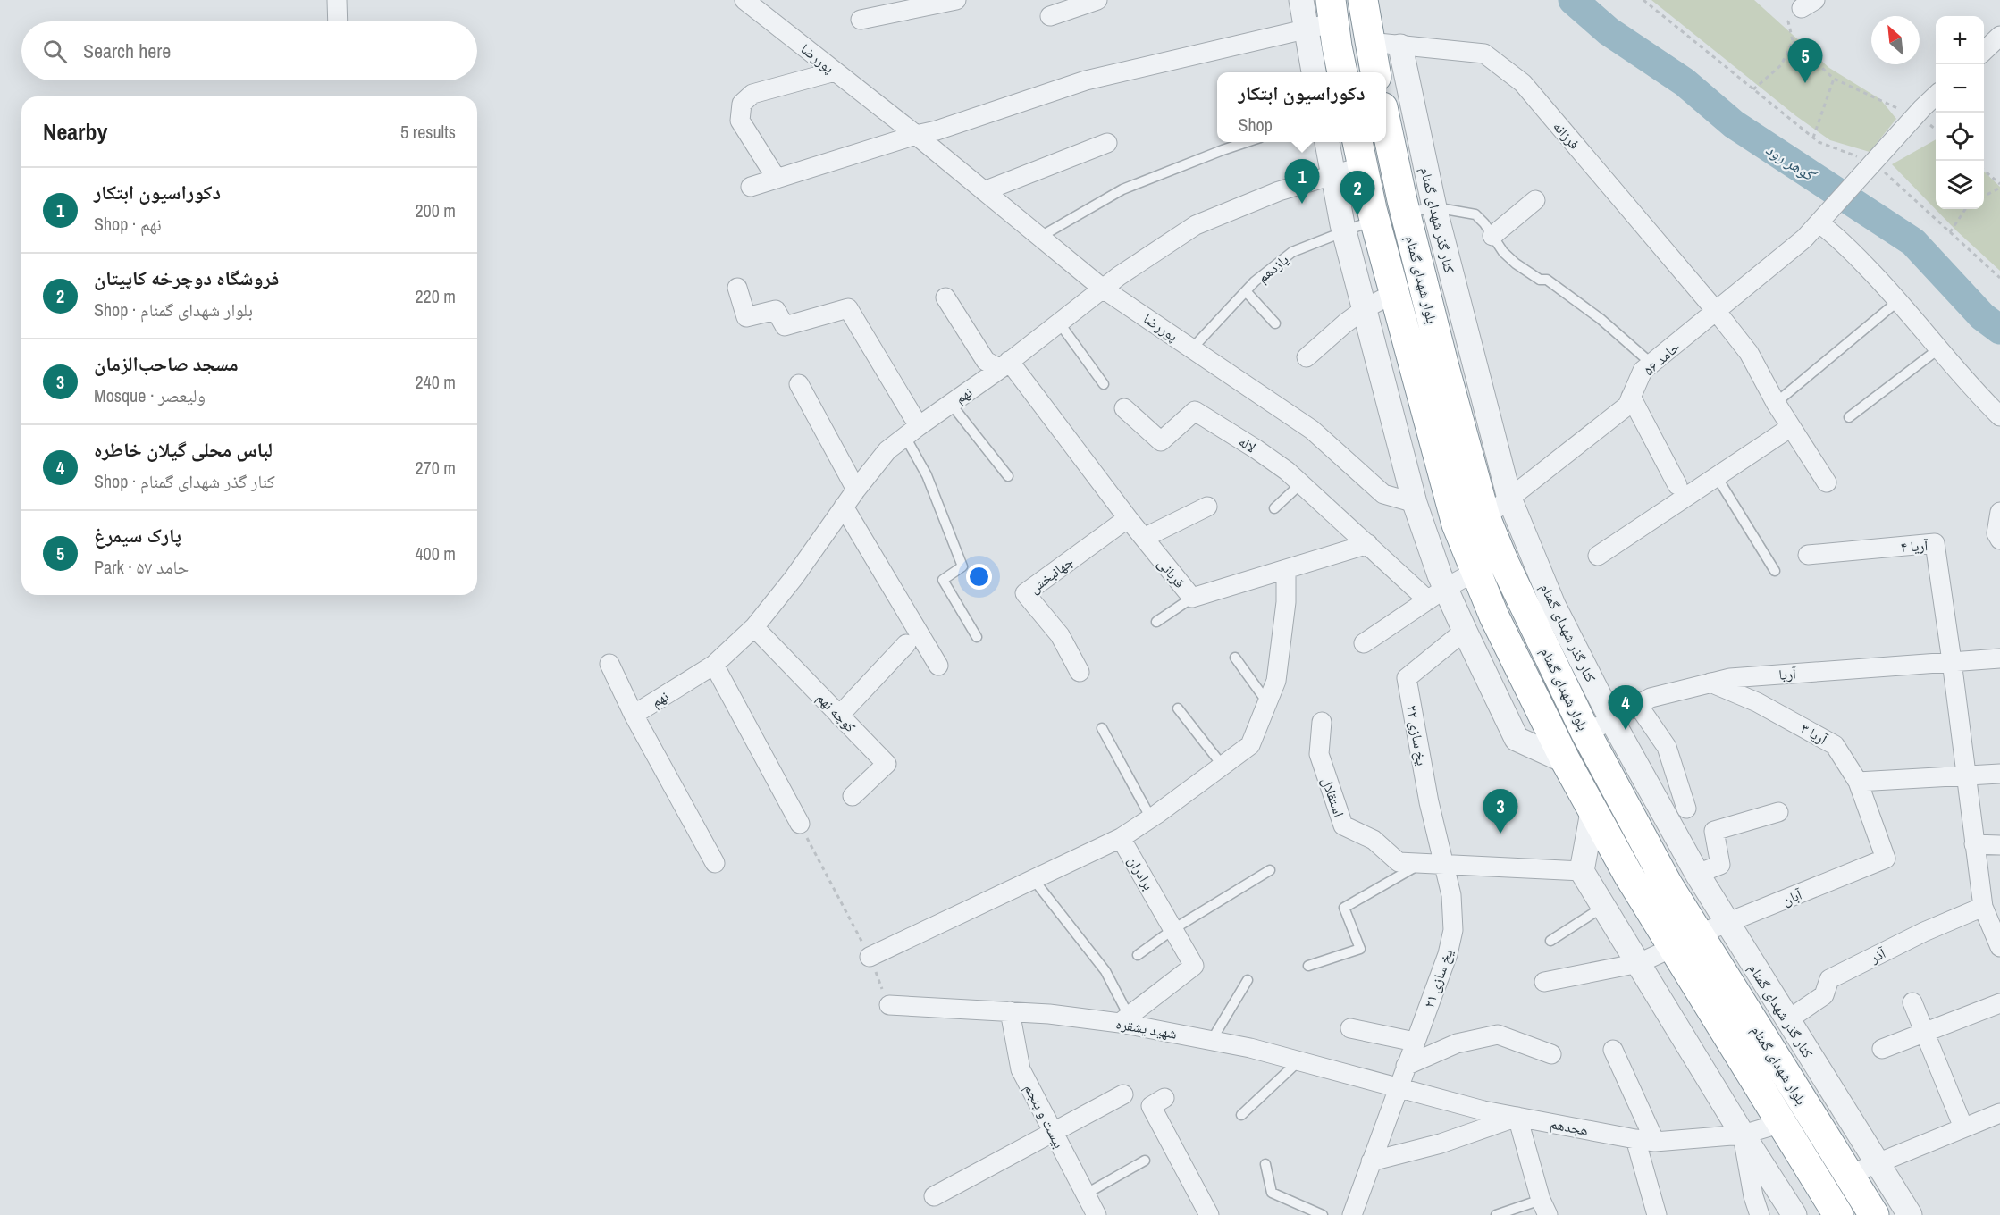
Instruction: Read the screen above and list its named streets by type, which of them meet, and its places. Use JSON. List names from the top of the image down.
{
  "streets": {
    "highway": ["بلوار شهدای گمنام"],
    "street": [
      "پوررضا",
      "فرزانه",
      "کنار گذر شهدای گمنام",
      "حامد ۵۶",
      "نهم",
      "لاله",
      "آریا ۴",
      "قربانی",
      "جهانبخش",
      "آریا",
      "کوچه نهم",
      "آریا ۳",
      "یخ سازی ۲۲",
      "استقلال",
      "برادران",
      "آبان",
      "آذر",
      "یخ سازی ۲۱",
      "شهید یشقره",
      "بیست و پنجم",
      "هجدهم"
    ],
    "lane": ["یازدهم"]
  },
  "crossings": [
    ["پوررضا", "یازدهم"],
    ["پوررضا", "نهم"],
    ["فرزانه", "کنار گذر شهدای گمنام"],
    ["فرزانه", "حامد ۵۶"],
    ["کنار گذر شهدای گمنام", "حامد ۵۶"],
    ["کنار گذر شهدای گمنام", "آریا"],
    ["کنار گذر شهدای گمنام", "آبان"],
    ["کنار گذر شهدای گمنام", "آذر"],
    ["یازدهم", "بلوار شهدای گمنام"],
    ["بلوار شهدای گمنام", "حامد ۵۶"],
    ["بلوار شهدای گمنام", "نهم"],
    ["بلوار شهدای گمنام", "آریا"],
    ["بلوار شهدای گمنام", "آبان"],
    ["بلوار شهدای گمنام", "هجدهم"],
    ["نهم", "قربانی"],
    ["نهم", "کوچه نهم"],
    ["لاله", "قربانی"],
    ["آریا ۴", "آریا"],
    ["قربانی", "جهانبخش"],
    ["آریا", "آریا ۳"],
    ["آریا ۳", "آبان"],
    ["یخ سازی ۲۲", "استقلال"],
    ["یخ سازی ۲۲", "یخ سازی ۲۱"],
    ["استقلال", "یخ سازی ۲۱"],
    ["برادران", "شهید یشقره"],
    ["یخ سازی ۲۱", "شهید یشقره"],
    ["یخ سازی ۲۱", "هجدهم"],
    ["شهید یشقره", "بیست و پنجم"],
    ["شهید یشقره", "هجدهم"]
  ],
  "water": ["گوهر رود"],
  "north": "top left",
  "page": {
    "map_buttons": ["+", "−"],
    "search": "Search here",
    "pins": [
      "5",
      "1",
      "2",
      "4",
      "3"
    ],
    "popup": ["دکوراسیون ابتکار", "Shop"],
    "heading": ["Nearby", "5 results"],
    "list": [
      {
        "mark": "1",
        "name": "دکوراسیون ابتکار",
        "note": "Shop · نهم",
        "value": "200 m"
      },
      {
        "mark": "2",
        "name": "فروشگاه دوچرخه کاپیتان",
        "note": "Shop · بلوار شهدای گمنام",
        "value": "220 m"
      },
      {
        "mark": "3",
        "name": "مسجد صاحب‌الزمان",
        "note": "Mosque · ولیعصر",
        "value": "240 m"
      },
      {
        "mark": "4",
        "name": "لباس محلی گیلان خاطره",
        "note": "Shop · کنار گذر شهدای گمنام",
        "value": "270 m"
      },
      {
        "mark": "5",
        "name": "پارک سیمرغ",
        "note": "Park · حامد ۵۷",
        "value": "400 m"
      }
    ]
  }
}
